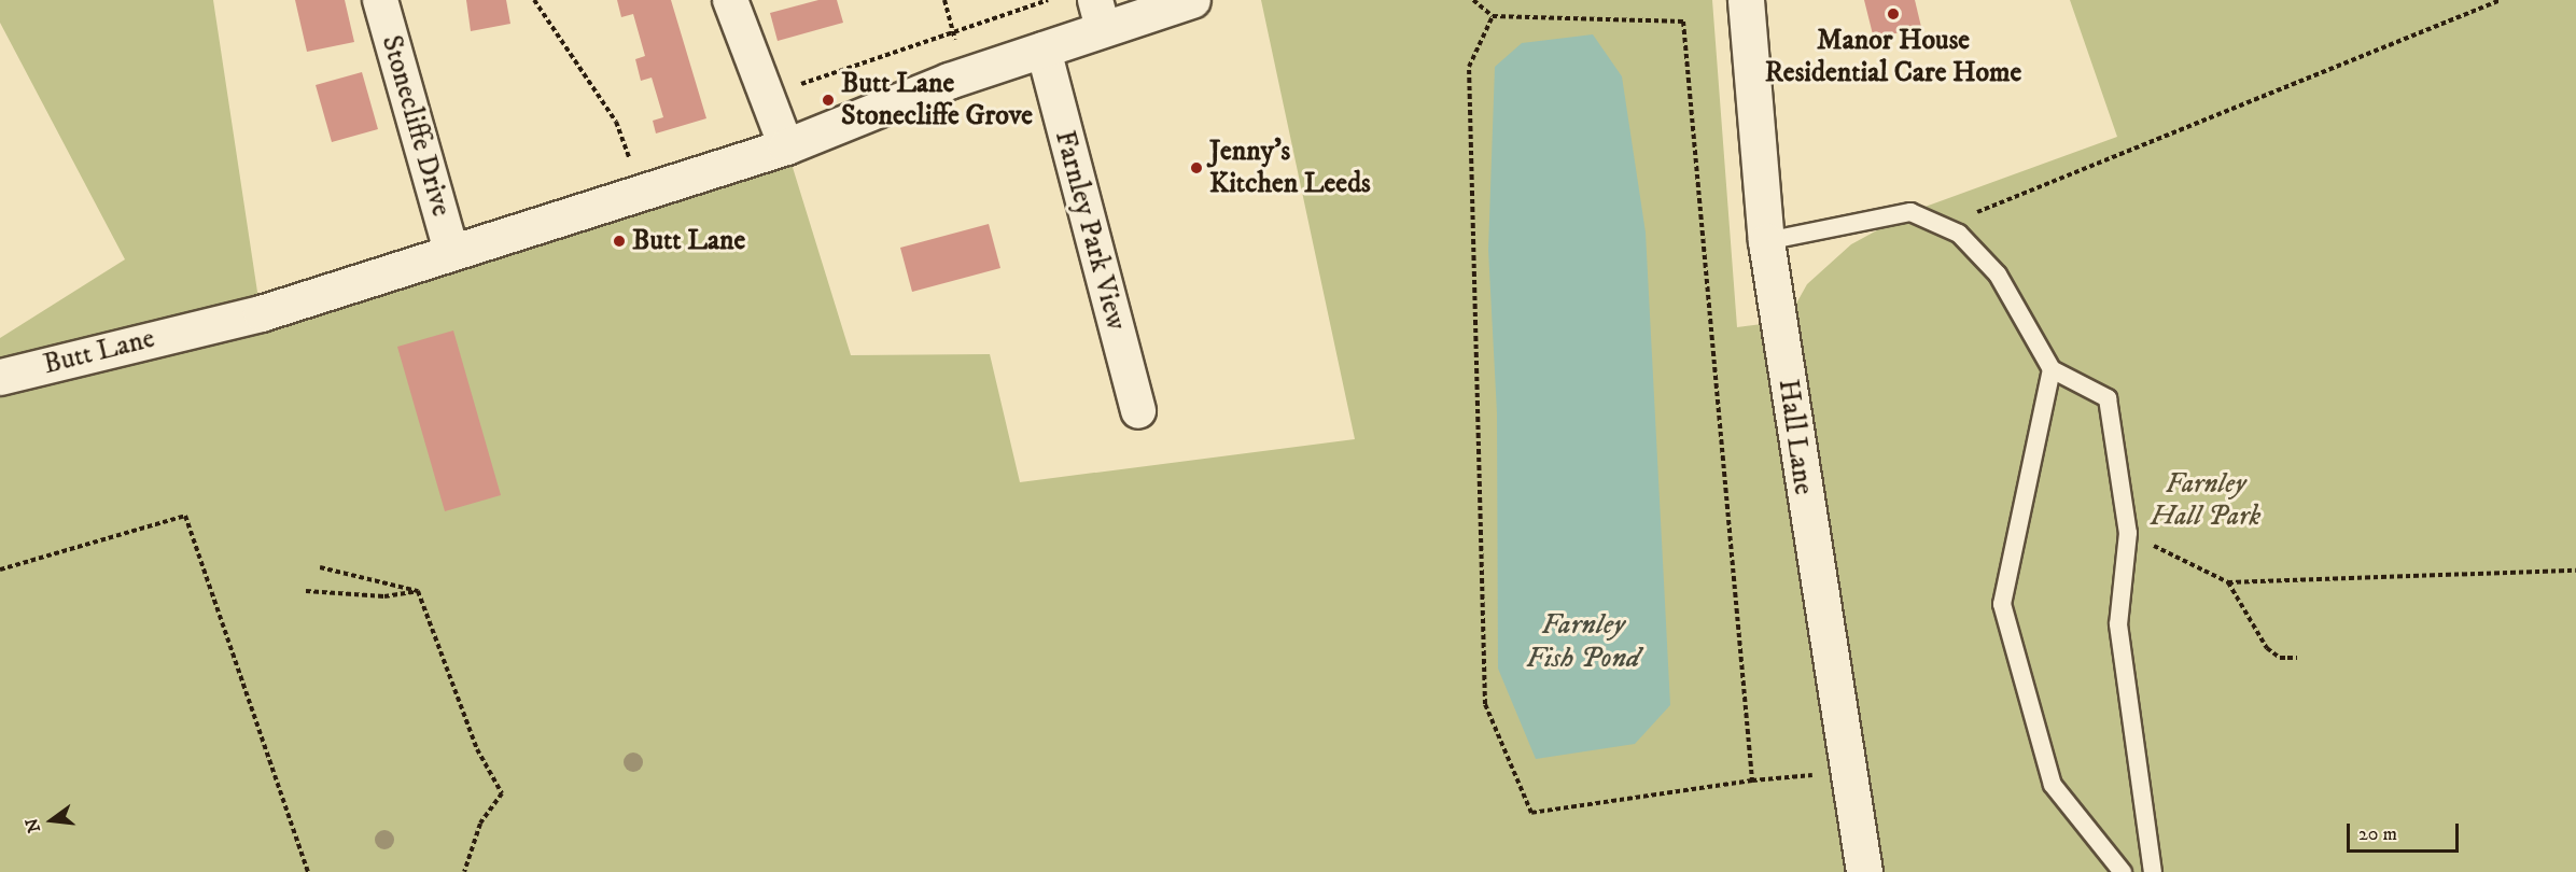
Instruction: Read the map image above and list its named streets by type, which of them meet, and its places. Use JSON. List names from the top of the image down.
{
  "streets": {
    "street": [
      "Stonecliffe Drive",
      "Farnley Park View",
      "Butt Lane",
      "Hall Lane"
    ]
  },
  "crossings": [
    ["Stonecliffe Drive", "Butt Lane"],
    ["Farnley Park View", "Butt Lane"]
  ],
  "water": ["Farnley Fish Pond"],
  "parks": ["Farnley Hall Park"],
  "places": [
    "Manor House Residential Care Home",
    "Butt Lane Stonecliffe Grove",
    "Jenny's Kitchen Leeds",
    "Butt Lane"
  ],
  "scale_bar": "20 m",
  "north": "left"
}
